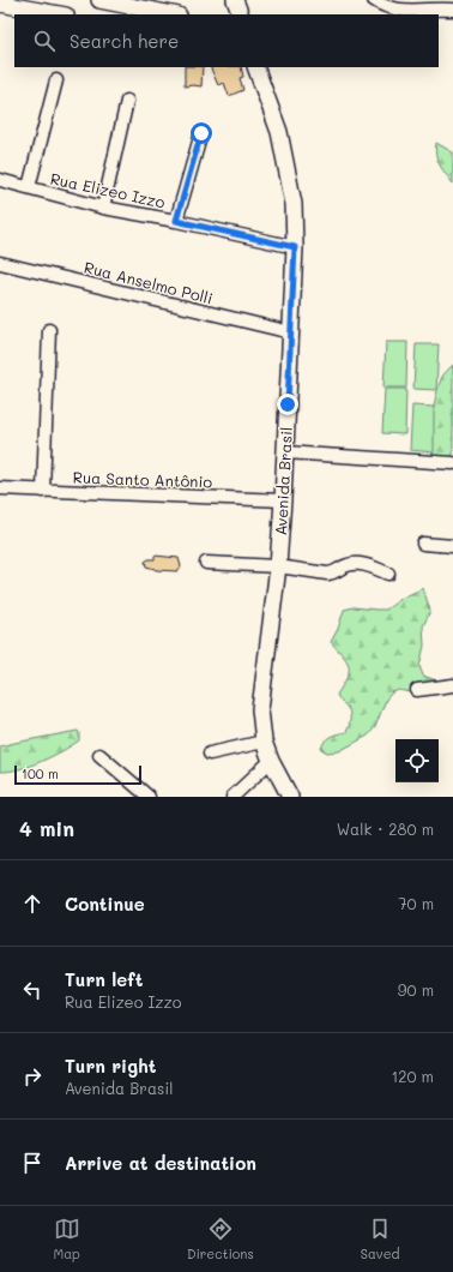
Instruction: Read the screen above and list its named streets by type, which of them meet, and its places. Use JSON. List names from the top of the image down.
{
  "streets": {
    "main road": ["Avenida Brasil"],
    "street": ["Rua Elizeo Izzo", "Rua Anselmo Polli", "Rua Santo Antônio"]
  },
  "crossings": [
    ["Rua Elizeo Izzo", "Avenida Brasil"],
    ["Rua Anselmo Polli", "Avenida Brasil"],
    ["Rua Santo Antônio", "Avenida Brasil"]
  ],
  "scale_bar": "100 m",
  "page": {
    "search": "Search here",
    "scale": "100 m",
    "heading": ["4 min", "Walk · 280 m"],
    "list": [
      ["Continue", "70 m"],
      ["Turn left", "Rua Elizeo Izzo", "90 m"],
      ["Turn right", "Avenida Brasil", "120 m"],
      "Arrive at destination"
    ],
    "nav": ["Map", "Directions", "Saved"]
  }
}
